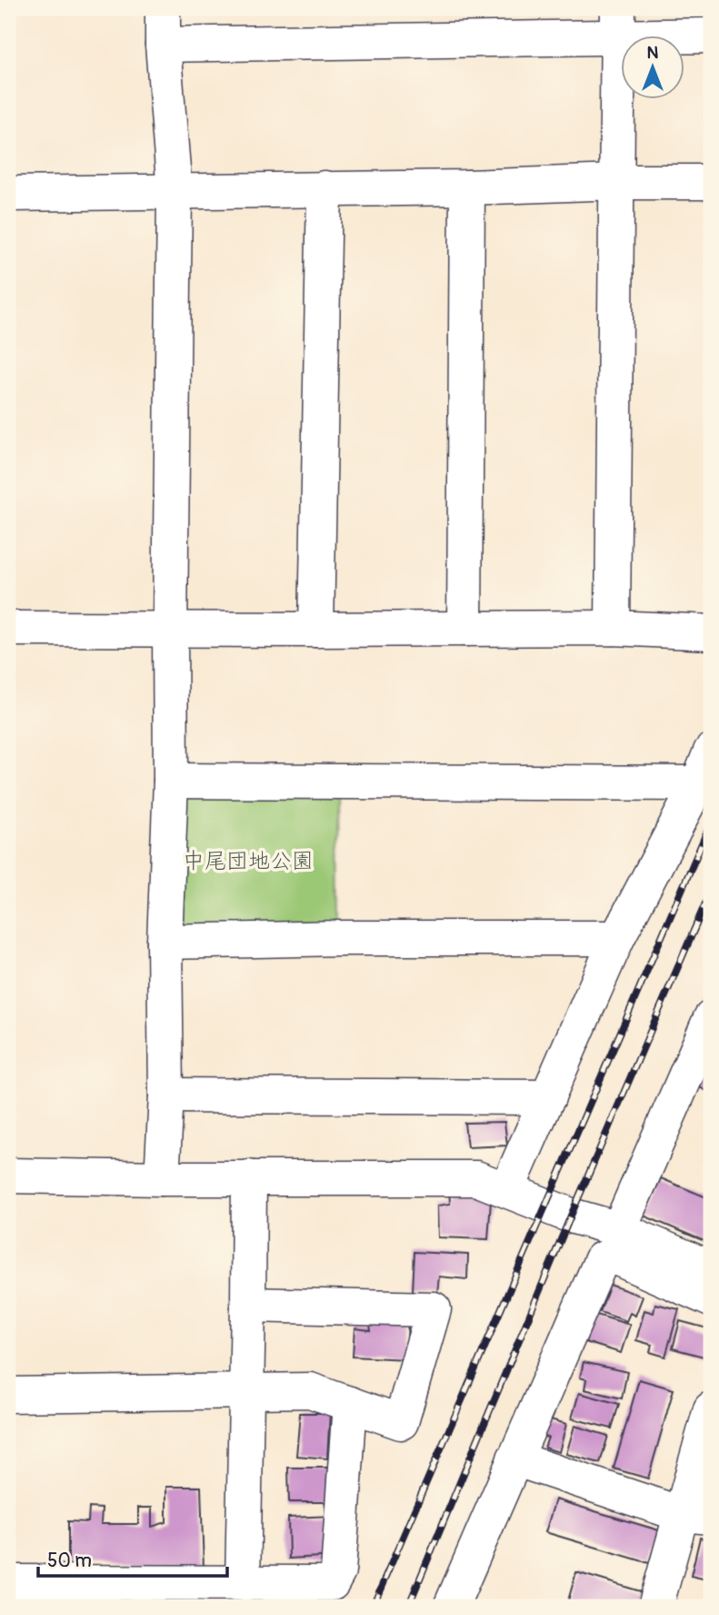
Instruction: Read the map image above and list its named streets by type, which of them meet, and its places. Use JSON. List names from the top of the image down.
{
  "parks": ["中尾団地公園"],
  "scale_bar": "50 m",
  "north": "top"
}
